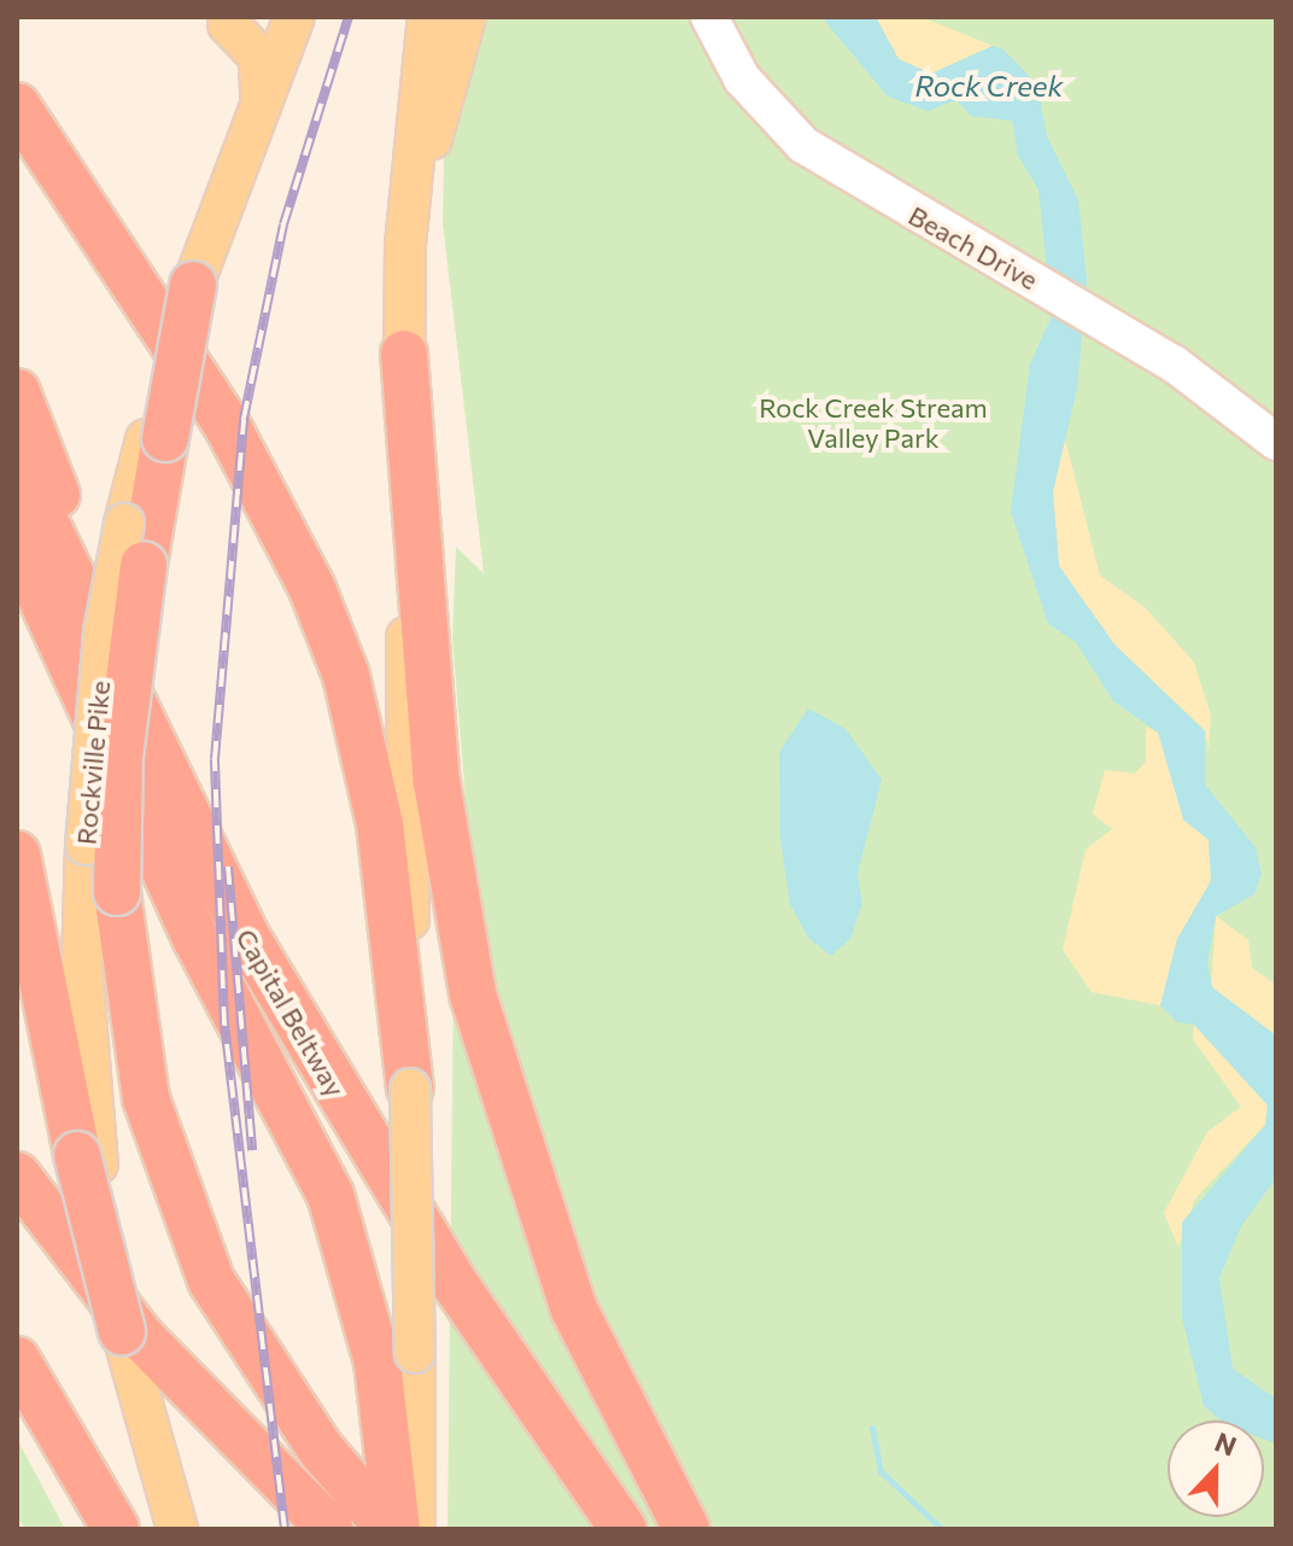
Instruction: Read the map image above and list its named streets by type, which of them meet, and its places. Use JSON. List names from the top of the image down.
{
  "streets": {
    "highway": ["Capital Beltway"],
    "main road": ["Rockville Pike"],
    "street": ["Beach Drive"]
  },
  "water": ["Rock Creek"],
  "parks": ["Rock Creek Stream Valley Park"],
  "north": "top"
}
